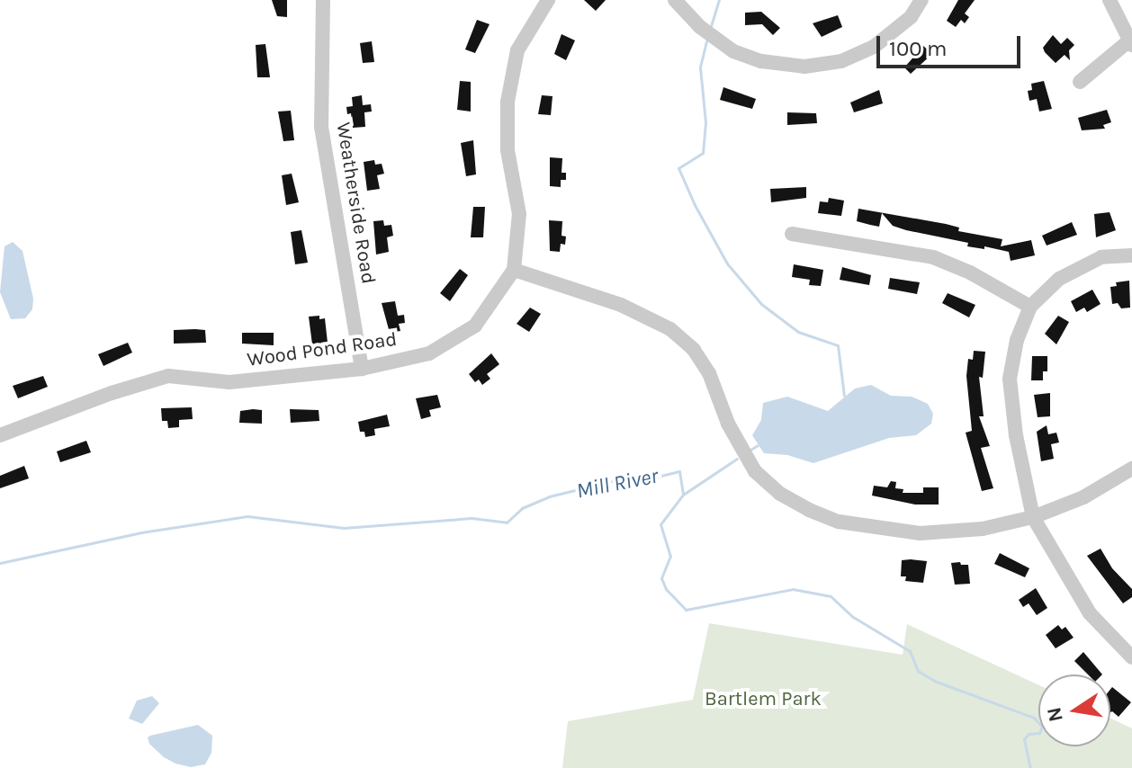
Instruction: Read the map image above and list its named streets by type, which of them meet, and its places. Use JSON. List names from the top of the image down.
{
  "streets": {
    "street": ["Weatherside Road", "Wood Pond Road"]
  },
  "crossings": [
    ["Weatherside Road", "Wood Pond Road"]
  ],
  "water": ["Mill River"],
  "parks": ["Bartlem Park"],
  "scale_bar": "100 m",
  "north": "left"
}
